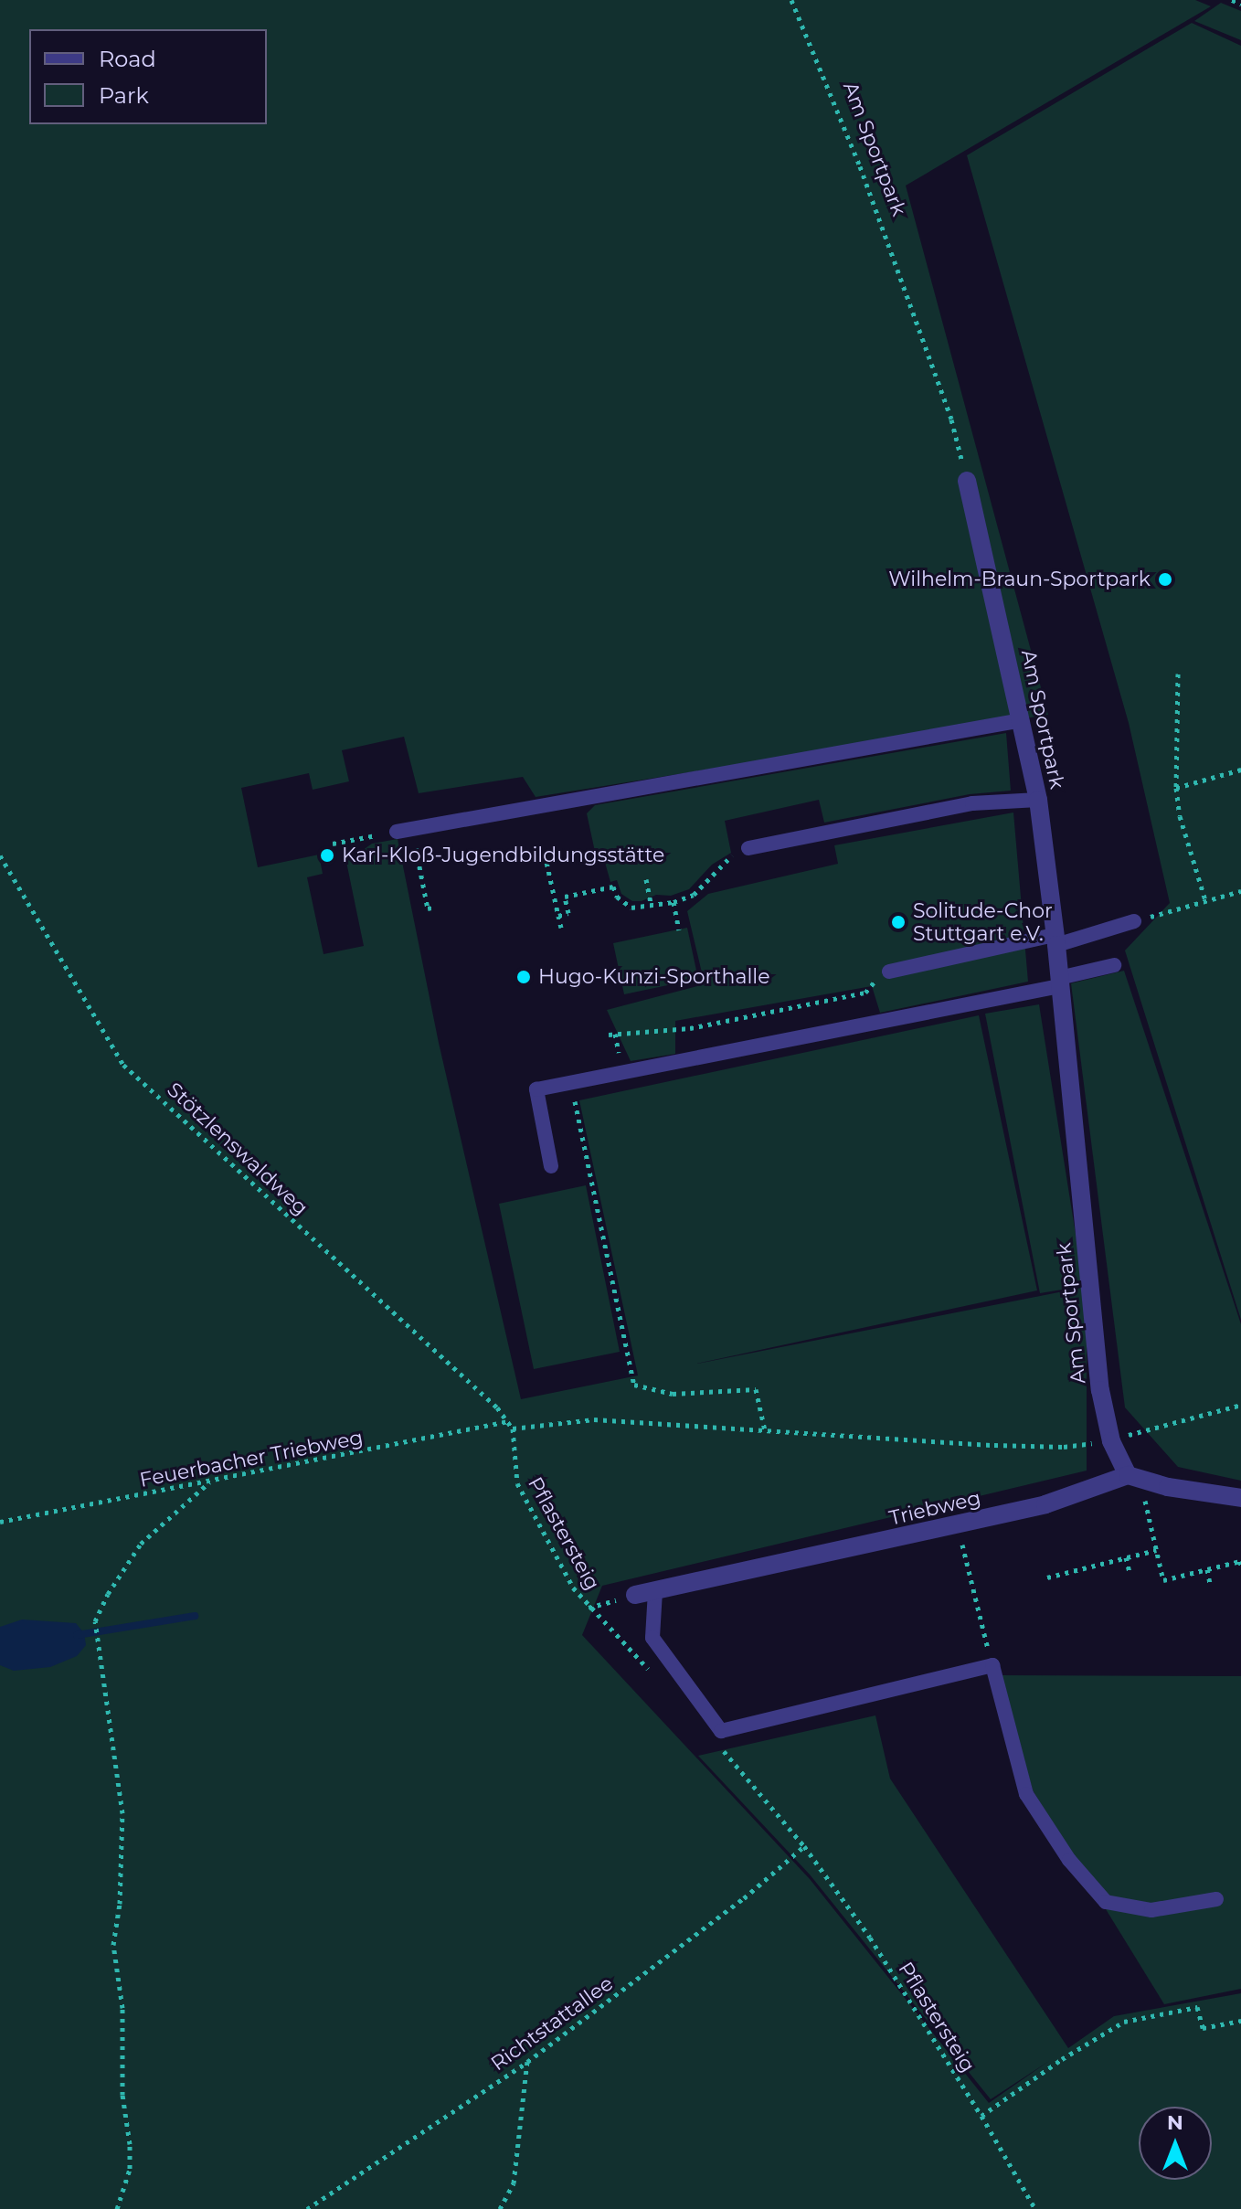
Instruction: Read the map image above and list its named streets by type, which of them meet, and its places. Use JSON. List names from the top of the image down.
{
  "streets": {
    "street": ["Am Sportpark", "Triebweg"],
    "path": [
      "Stötzlenswaldweg",
      "Feuerbacher Triebweg",
      "Pflastersteig",
      "Richtstattallee"
    ]
  },
  "crossings": [
    ["Am Sportpark", "Triebweg"],
    ["Stötzlenswaldweg", "Feuerbacher Triebweg"],
    ["Stötzlenswaldweg", "Pflastersteig"],
    ["Triebweg", "Pflastersteig"],
    ["Pflastersteig", "Richtstattallee"]
  ],
  "places": [
    "Wilhelm-Braun-Sportpark",
    "Karl-Kloß-Jugendbildungsstätte",
    "Solitude-Chor Stuttgart e.V.",
    "Hugo-Kunzi-Sporthalle"
  ],
  "legend": ["Road", "Park"],
  "north": "top"
}
